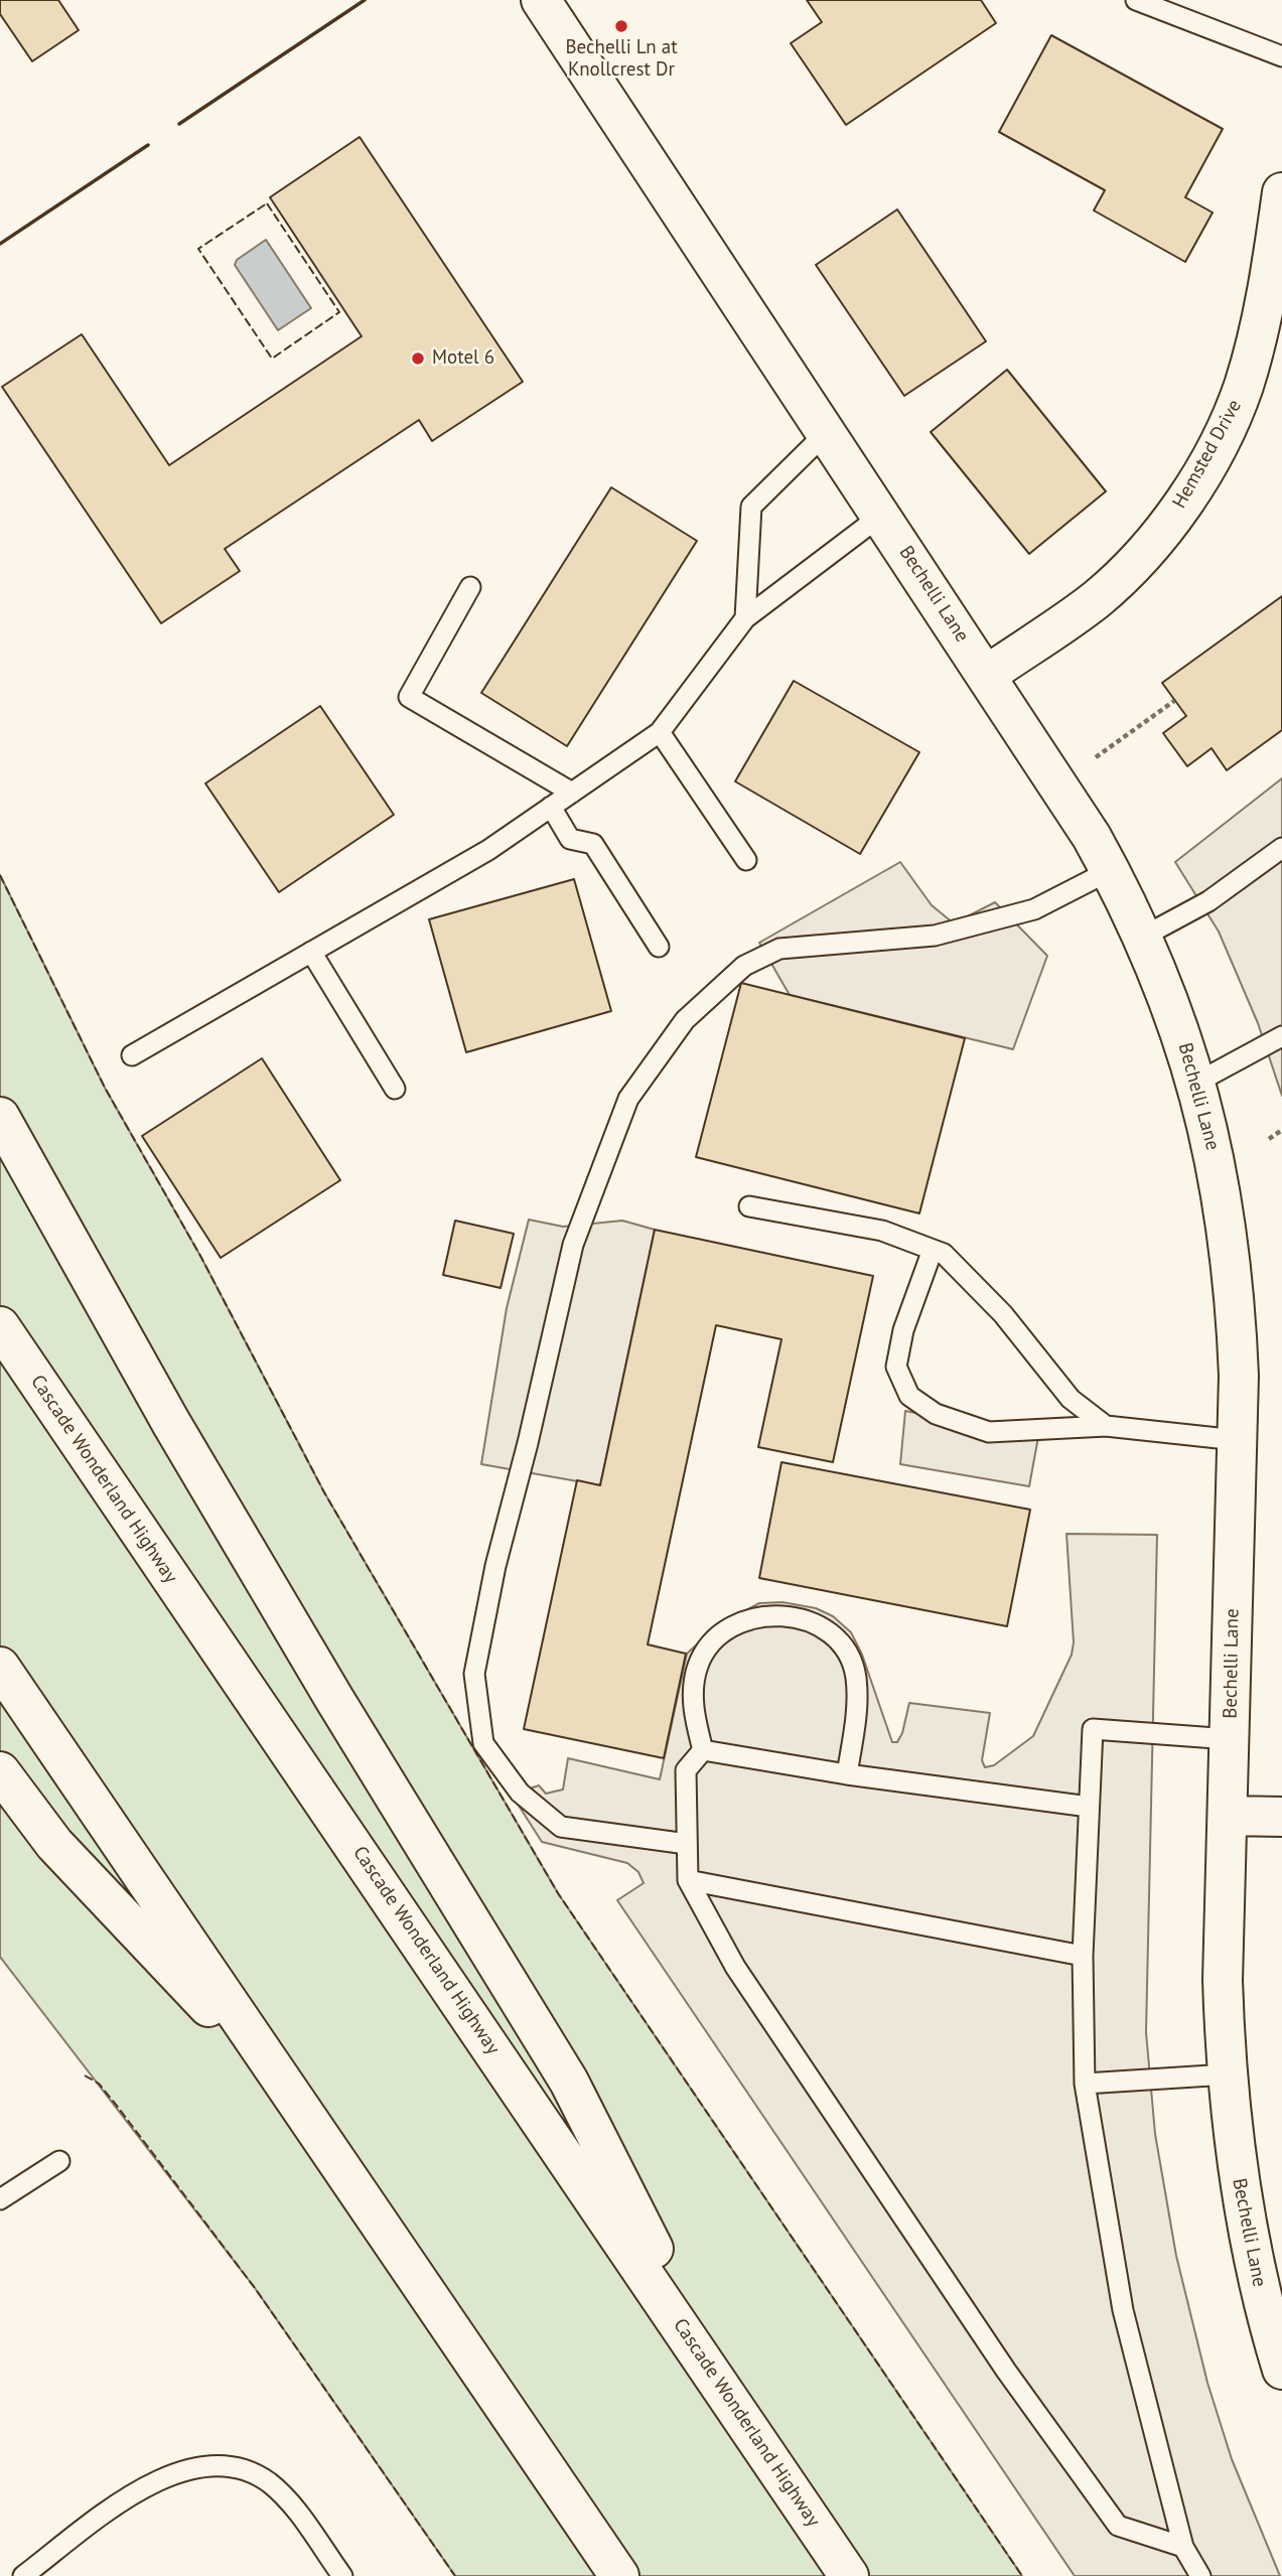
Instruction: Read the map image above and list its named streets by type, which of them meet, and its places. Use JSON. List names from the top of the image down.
{
  "streets": {
    "main road": ["Hemsted Drive", "Bechelli Lane", "Cascade Wonderland Highway"]
  },
  "crossings": [
    ["Hemsted Drive", "Bechelli Lane"]
  ],
  "places": ["Bechelli Ln at Knollcrest Dr", "Motel 6"]
}
